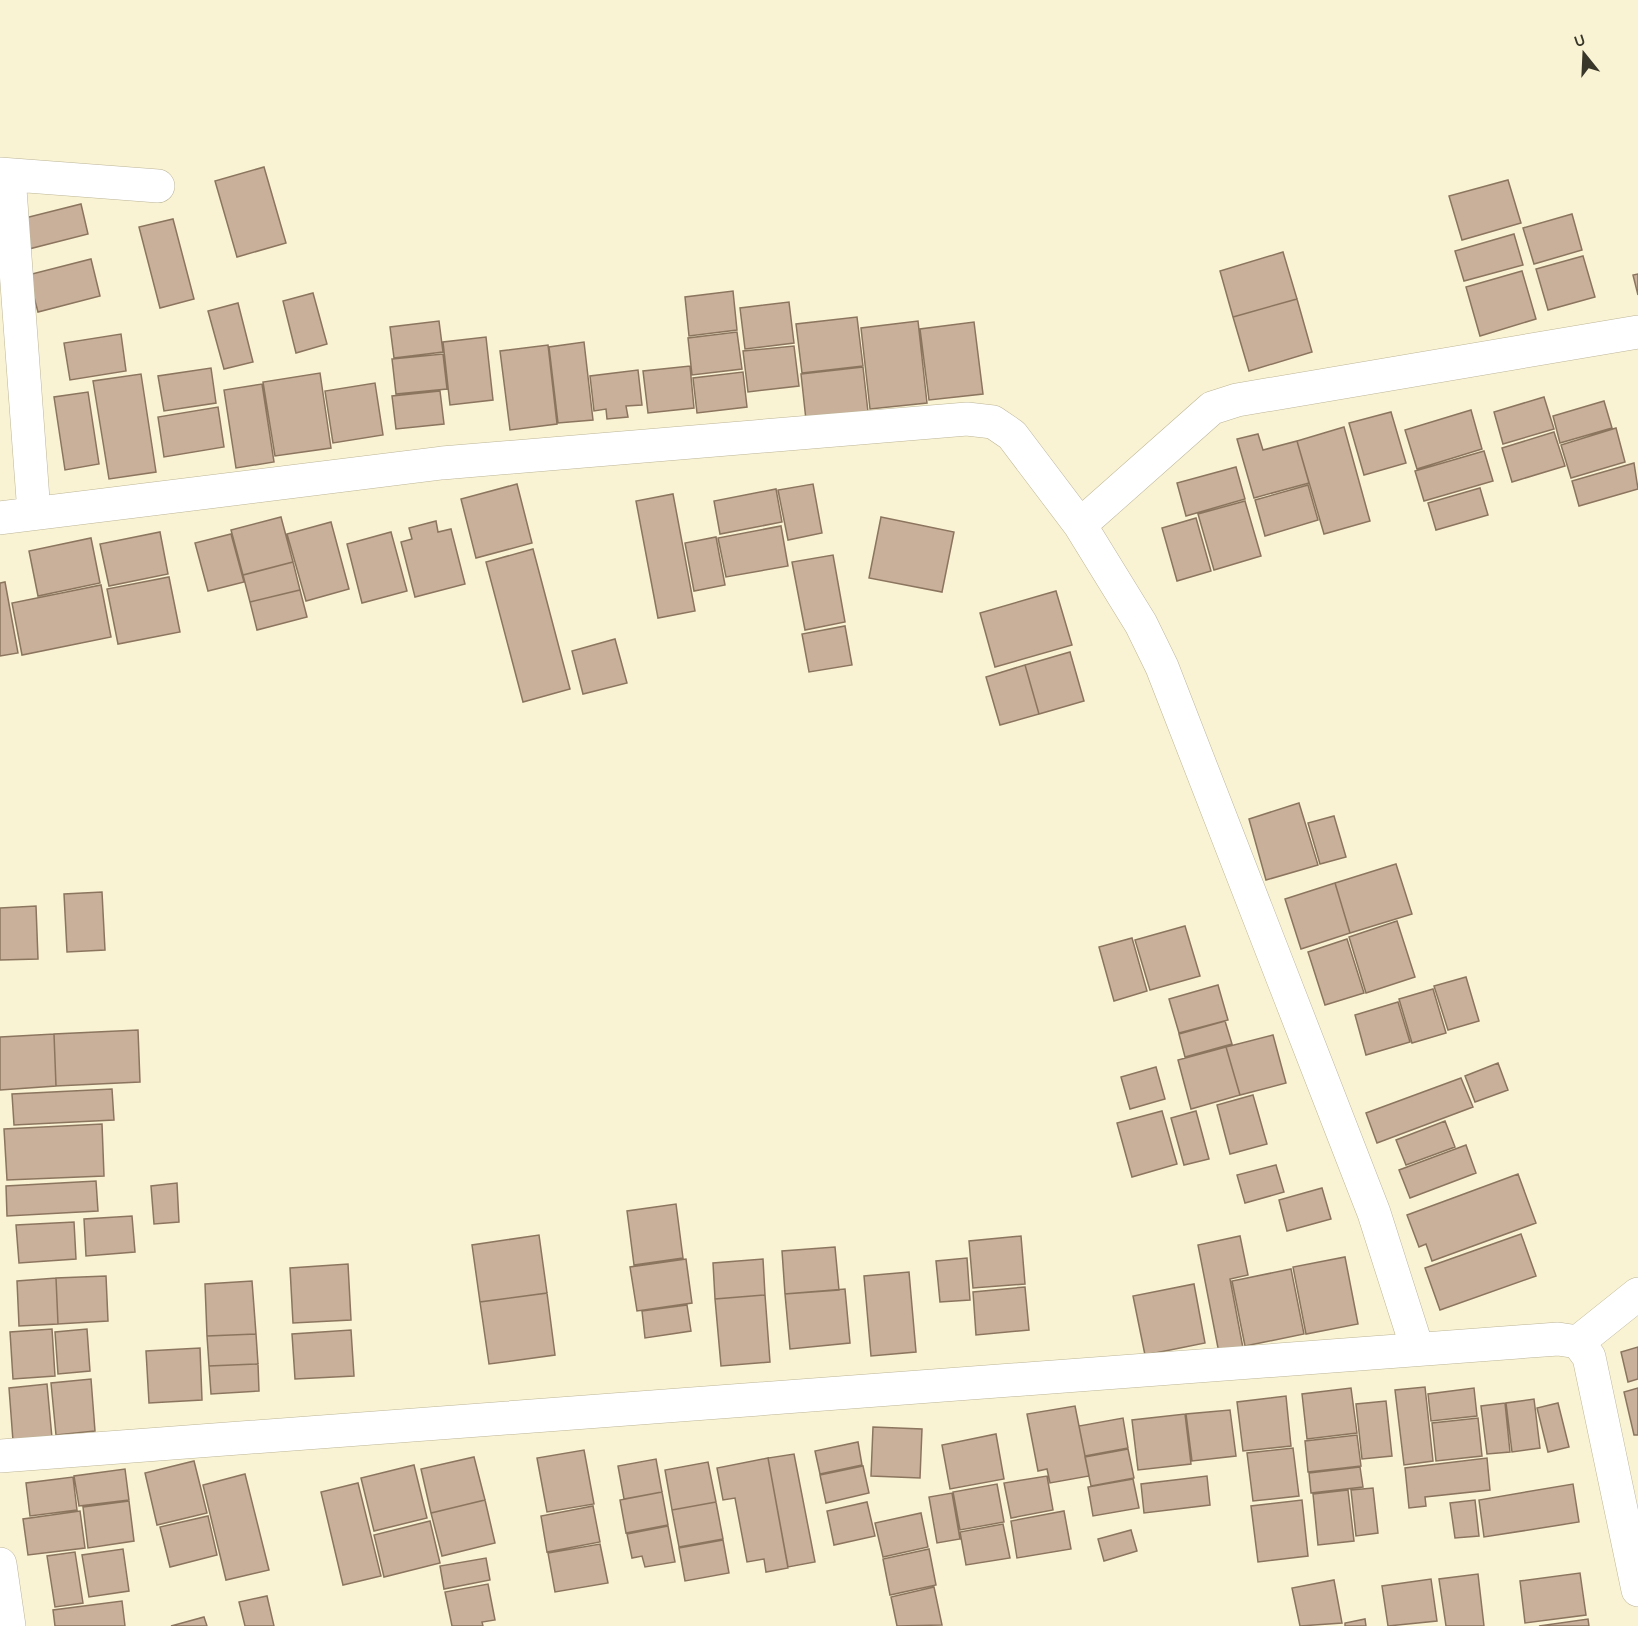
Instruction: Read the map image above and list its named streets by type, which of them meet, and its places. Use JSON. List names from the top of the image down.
{
  "north": "top"
}
